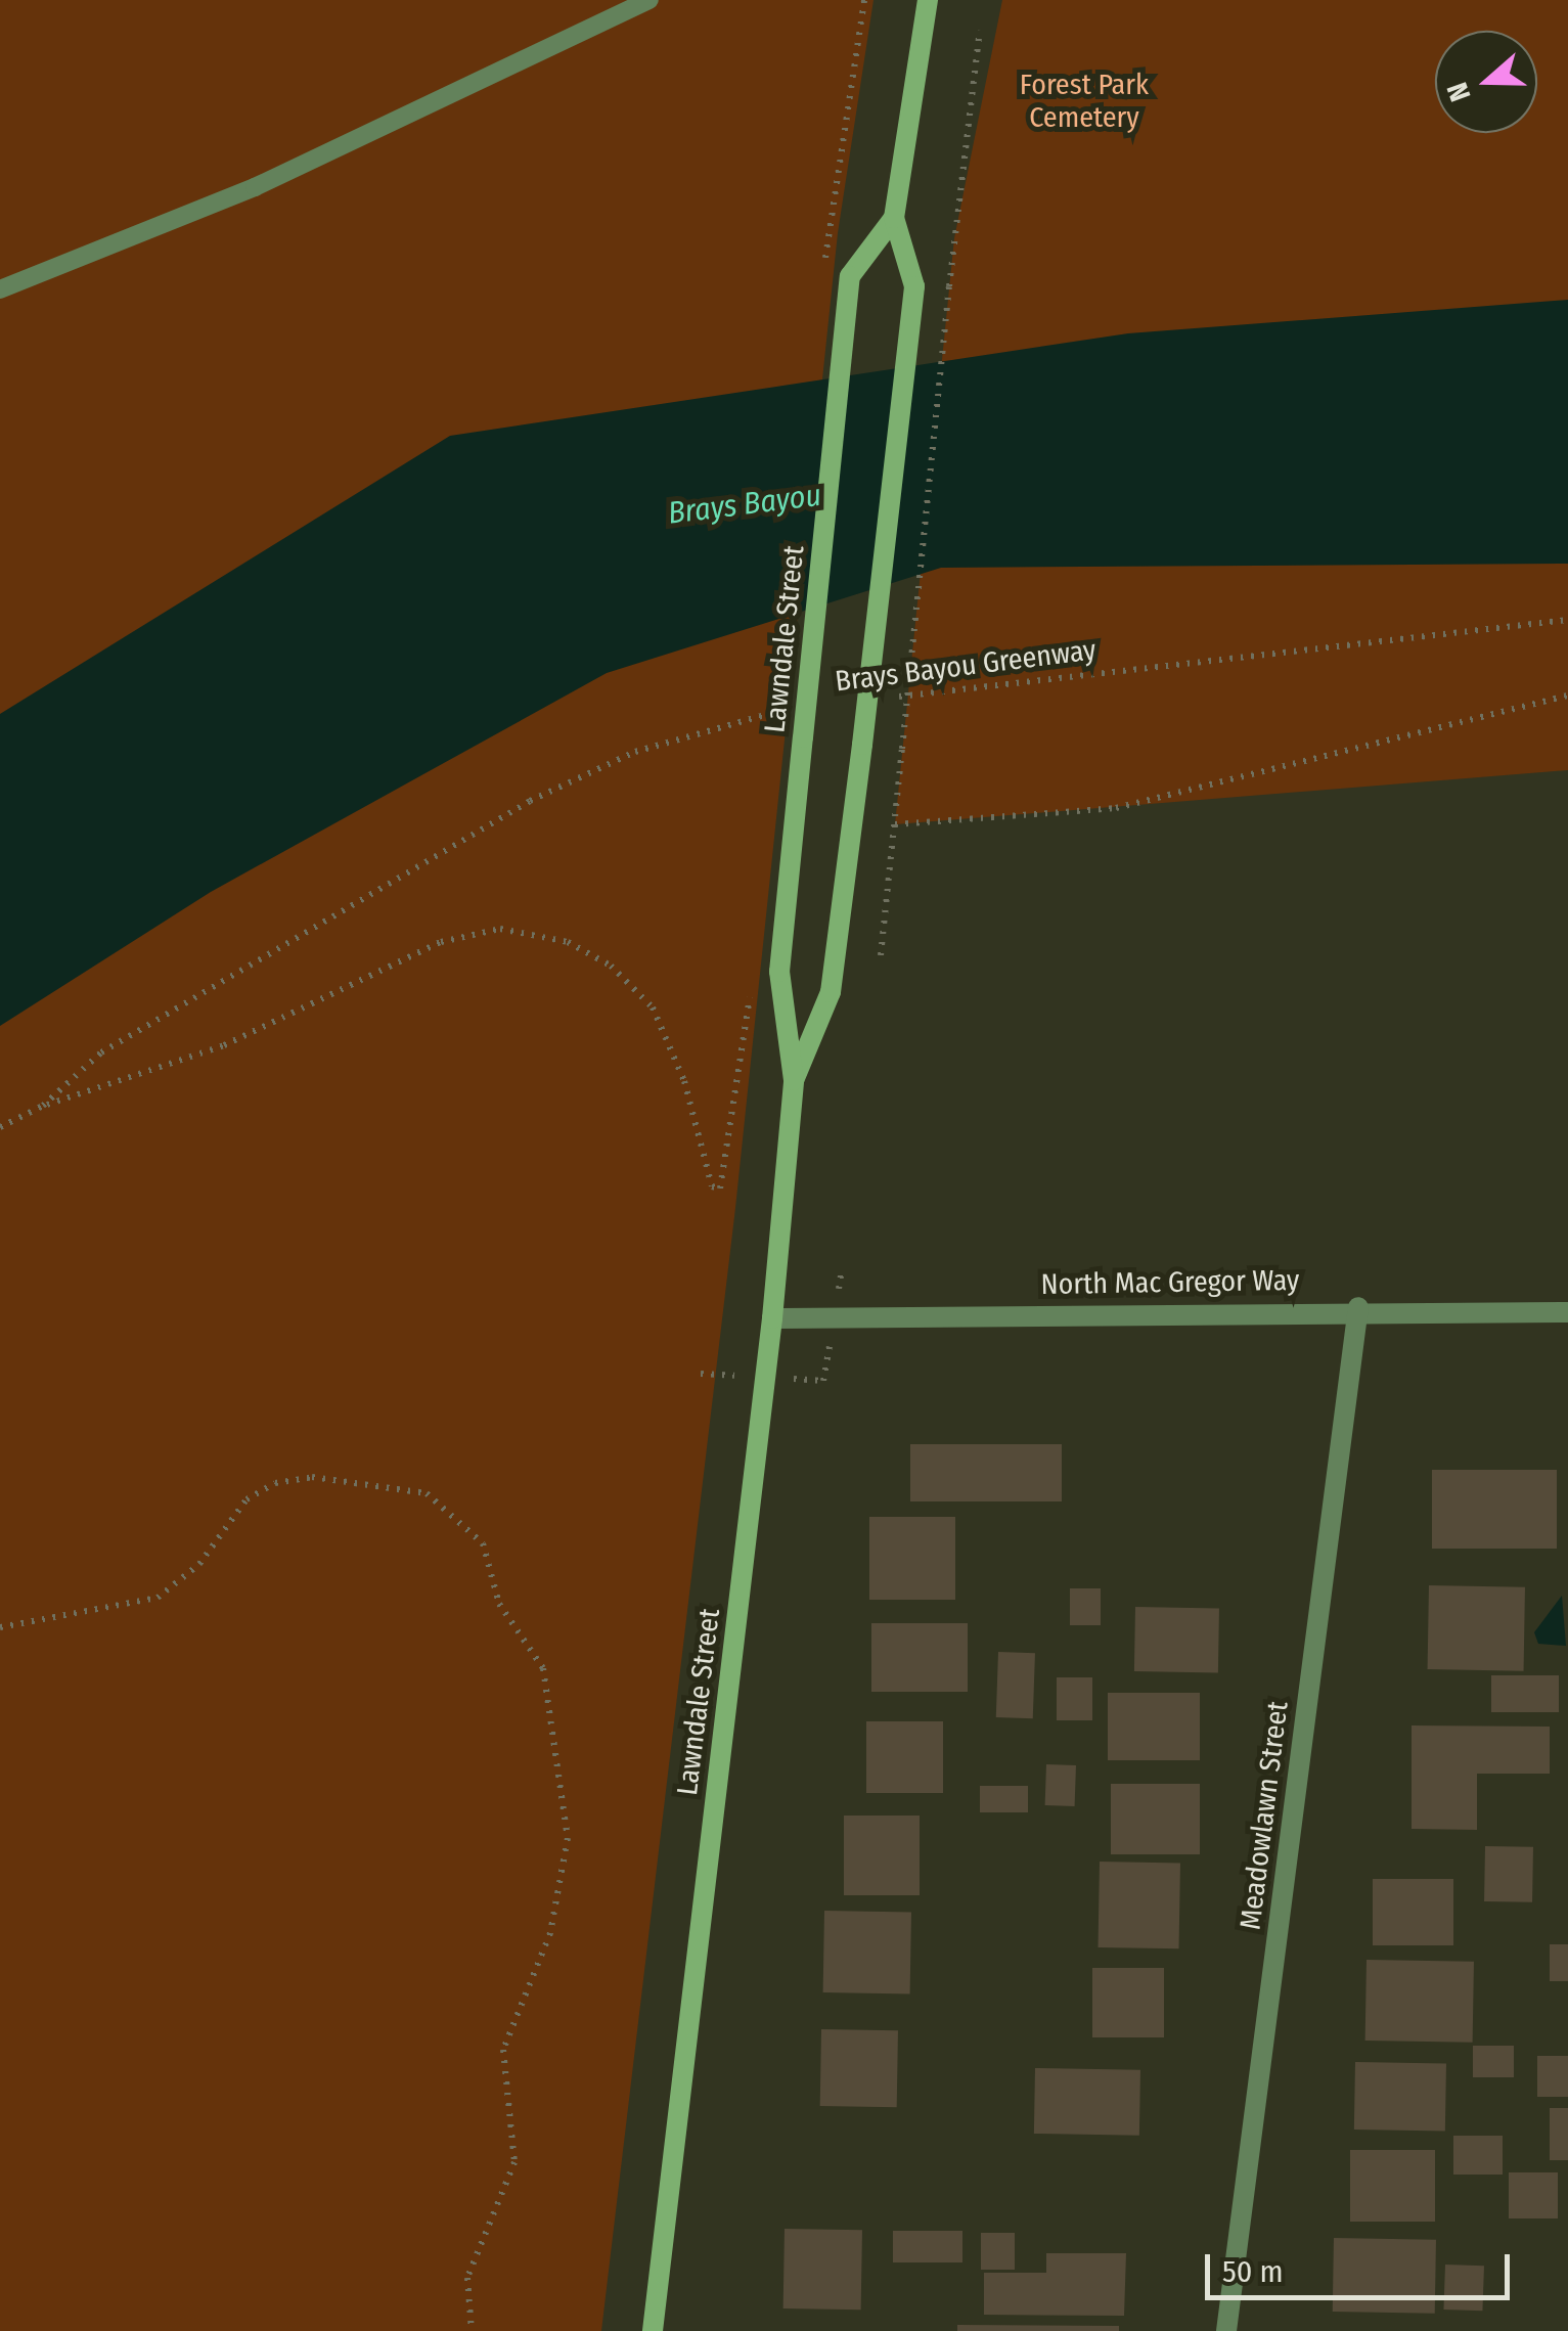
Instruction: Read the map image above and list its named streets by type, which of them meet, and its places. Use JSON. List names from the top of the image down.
{
  "streets": {
    "main road": ["Lawndale Street"],
    "street": ["North Mac Gregor Way", "Meadowlawn Street"],
    "path": ["Brays Bayou Greenway"]
  },
  "crossings": [
    ["Lawndale Street", "North Mac Gregor Way"],
    ["North Mac Gregor Way", "Meadowlawn Street"]
  ],
  "water": ["Brays Bayou"],
  "parks": ["Forest Park Cemetery"],
  "scale_bar": "50 m",
  "north": "left"
}
